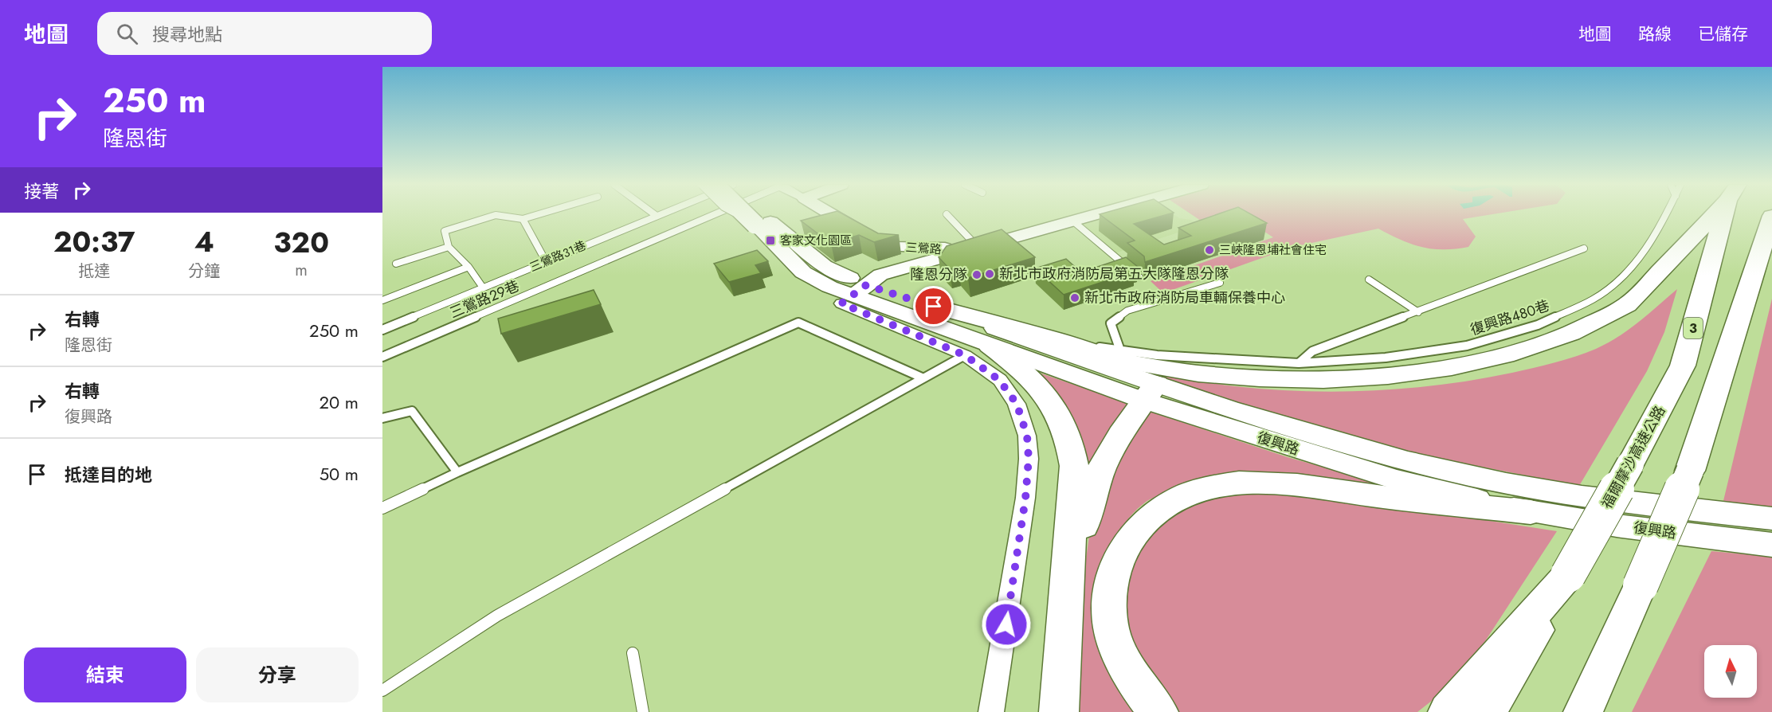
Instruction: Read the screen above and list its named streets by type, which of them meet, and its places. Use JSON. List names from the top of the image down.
{
  "streets": {
    "highway": ["3", "福爾摩沙高速公路"],
    "main road": ["復興路"],
    "street": ["三鶯路"],
    "lane": ["三鶯路31巷", "三鶯路29巷", "復興路480巷"]
  },
  "places": {
    "transit": ["客家文化園區"],
    "other": [
      "三峽隆恩埔社會住宅",
      "新北市政府消防局第五大隊隆恩分隊",
      "隆恩分隊",
      "新北市政府消防局車輛保養中心"
    ]
  },
  "north": "top",
  "page": {
    "header": "地圖",
    "search": "搜尋地點",
    "nav": ["地圖", "路線", "已儲存"],
    "turn": ["250 m", "隆恩街"],
    "then": "接著",
    "eta": [
      "20:37",
      "抵達",
      "4",
      "分鐘",
      "320",
      "m"
    ],
    "list": [
      {
        "name": "右轉",
        "note": "隆恩街",
        "value": "250 m"
      },
      {
        "name": "右轉",
        "note": "復興路",
        "value": "20 m"
      },
      {
        "name": "抵達目的地",
        "value": "50 m"
      }
    ],
    "buttons": ["結束", "分享"]
  }
}
